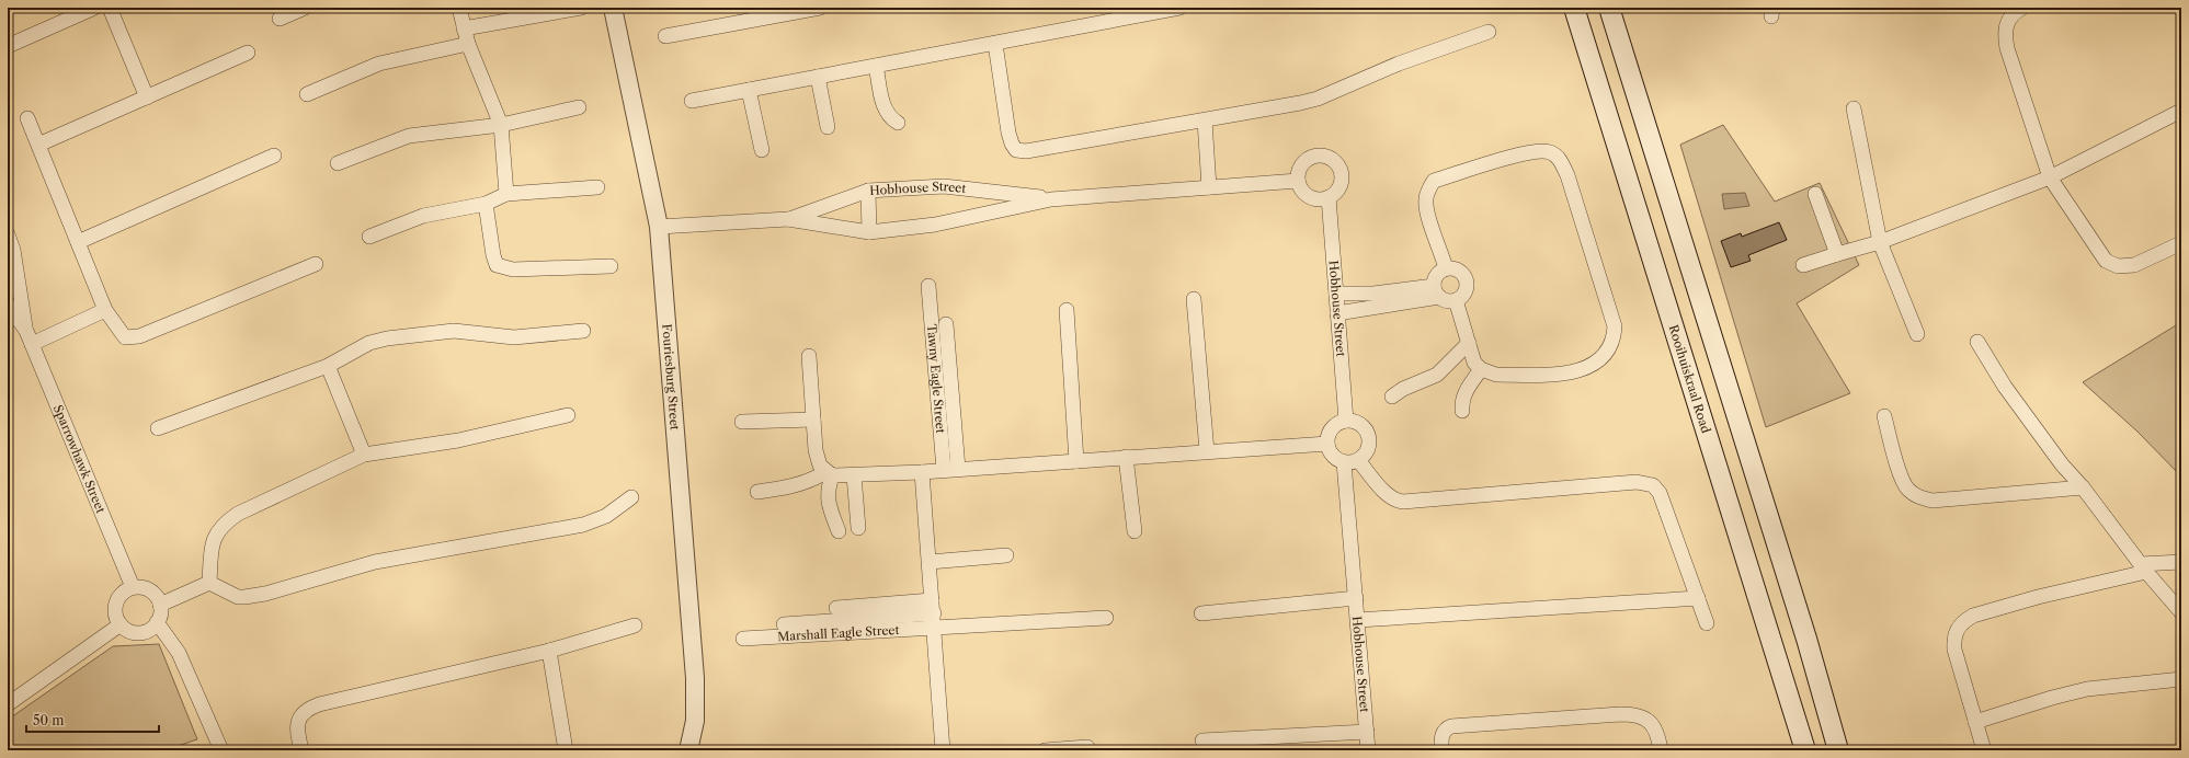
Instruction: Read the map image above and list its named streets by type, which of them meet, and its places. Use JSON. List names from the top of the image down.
{
  "streets": {
    "main road": ["Rooihuiskraal Road"],
    "street": [
      "Hobhouse Street",
      "Fouriesburg Street",
      "Tawny Eagle Street",
      "Sparrowhawk Street",
      "Marshall Eagle Street"
    ]
  },
  "crossings": [
    ["Hobhouse Street", "Fouriesburg Street"]
  ],
  "scale_bar": "50 m"
}
